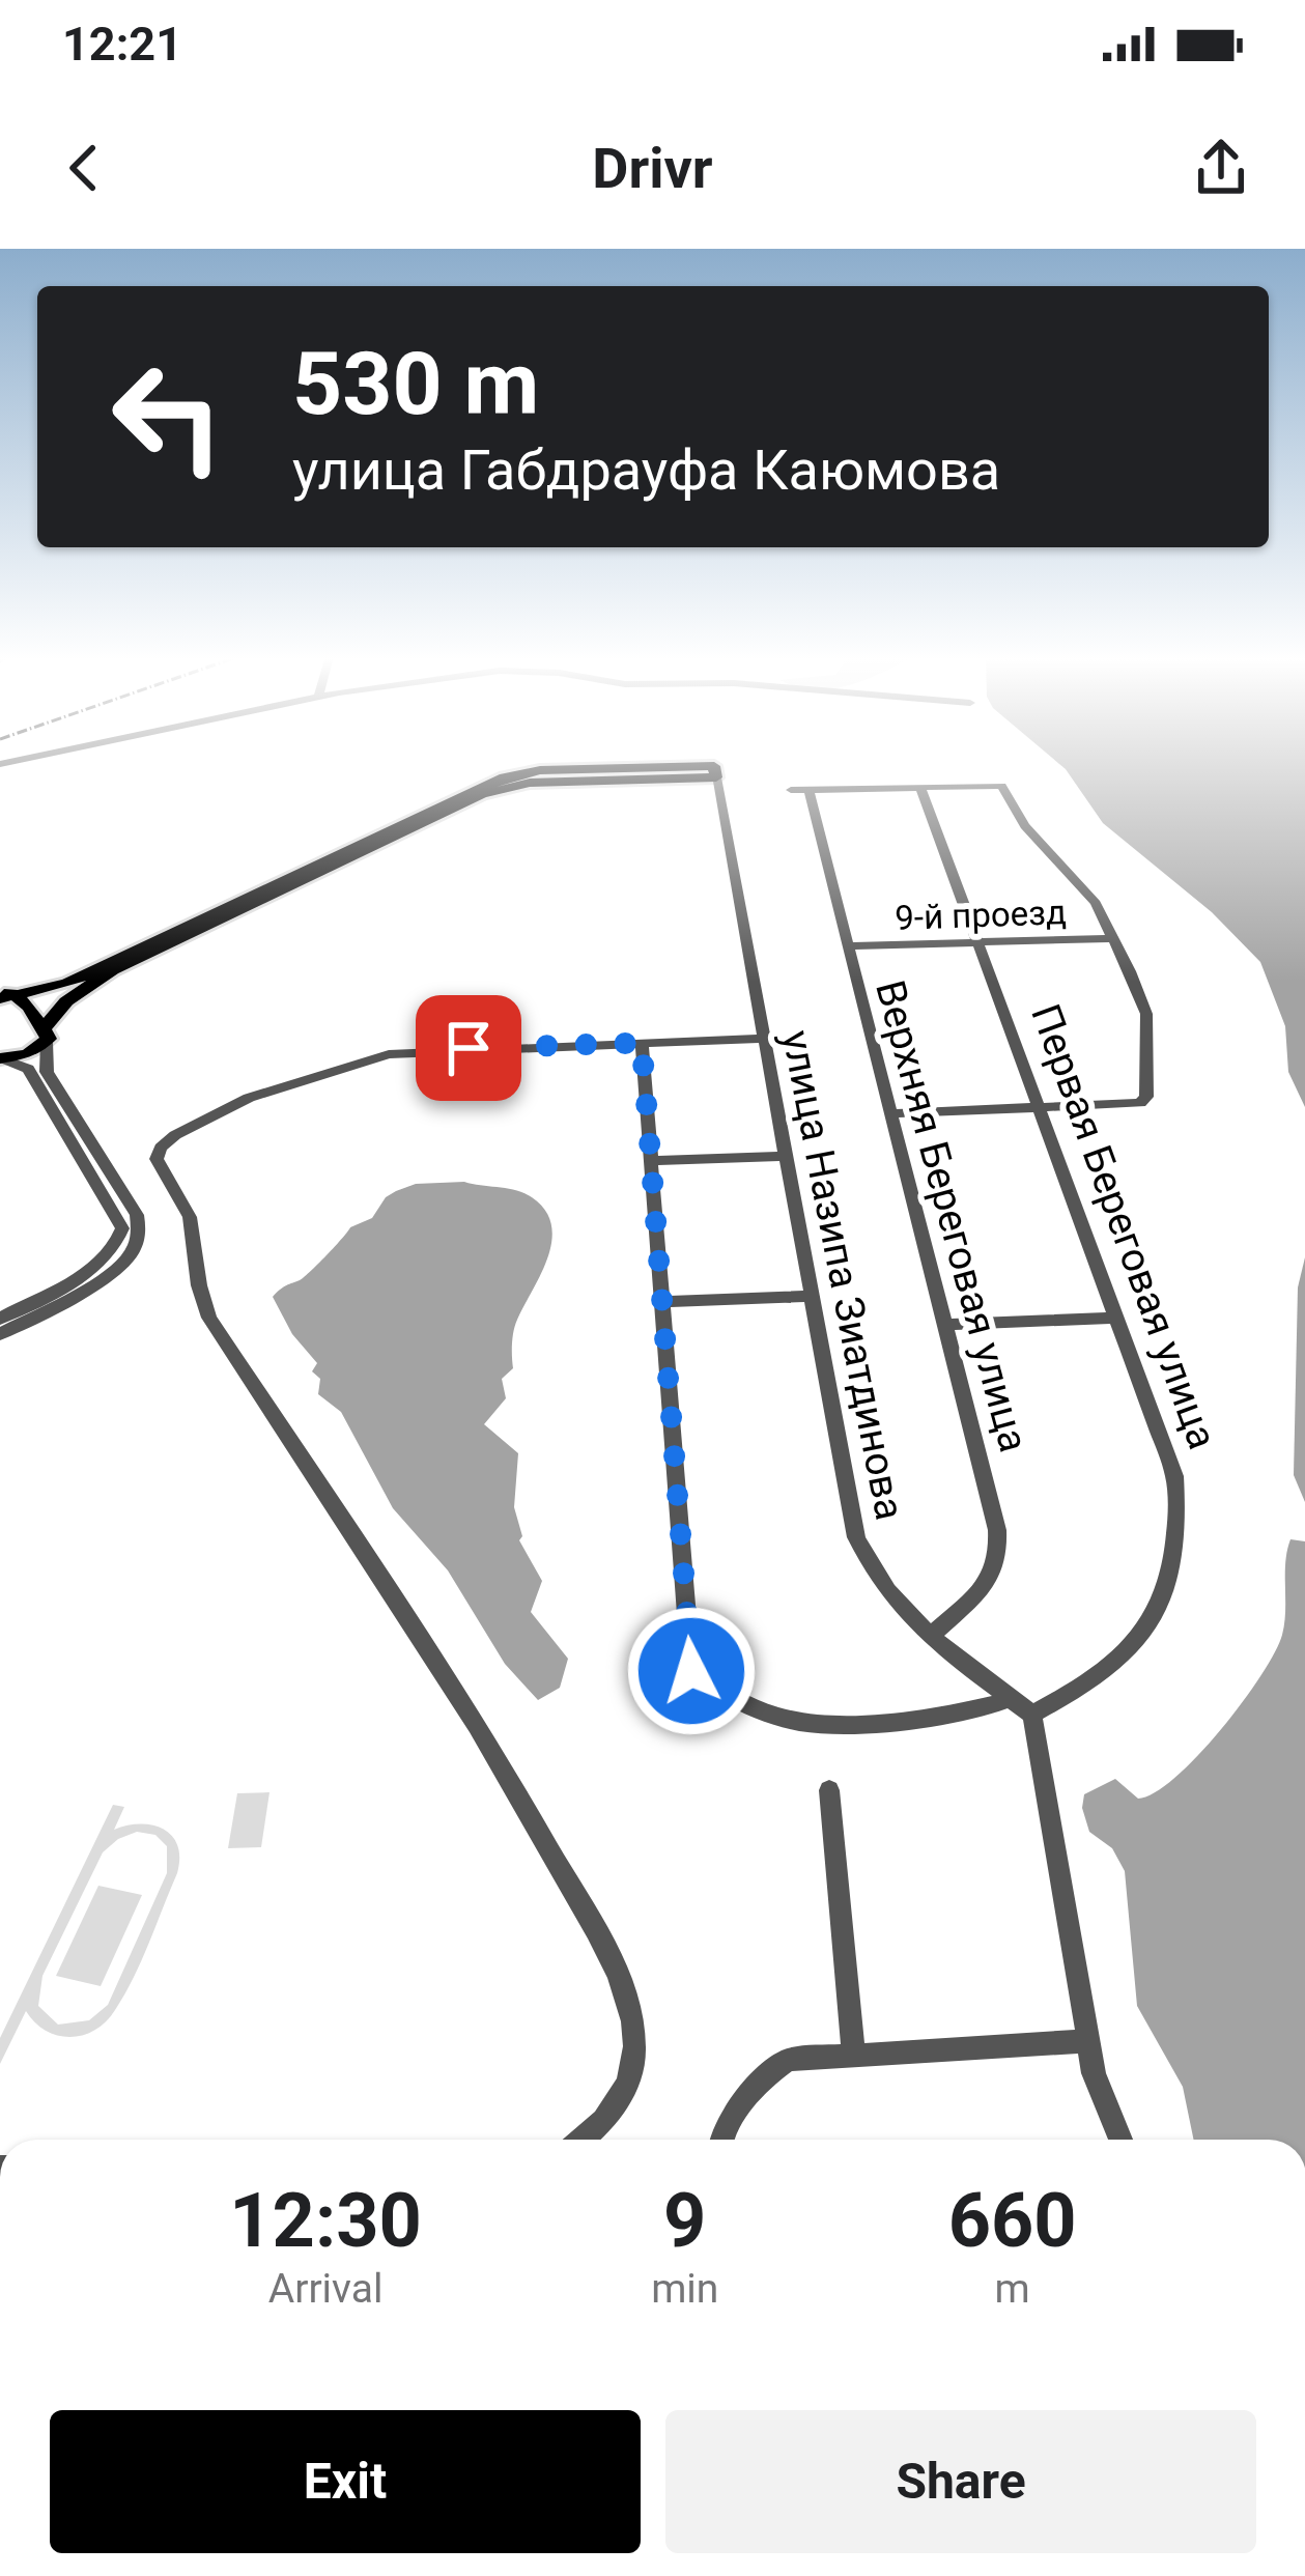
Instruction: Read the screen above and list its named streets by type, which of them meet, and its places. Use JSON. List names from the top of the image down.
{
  "streets": {
    "street": [
      "9-й проезд",
      "Верхняя Береговая улица",
      "Первая Береговая улица",
      "улица Назипа Зиатдинова"
    ]
  },
  "crossings": [
    ["9-й проезд", "Верхняя Береговая улица"],
    ["9-й проезд", "Первая Береговая улица"],
    ["Верхняя Береговая улица", "Первая Береговая улица"],
    ["Верхняя Береговая улица", "улица Назипа Зиатдинова"],
    ["Первая Береговая улица", "улица Назипа Зиатдинова"]
  ],
  "page": {
    "status": "12:21",
    "header": "Drivr",
    "turn": ["530 m", "улица Габдрауфа Каюмова"],
    "eta": [
      "12:30",
      "Arrival",
      "9",
      "min",
      "660",
      "m"
    ],
    "buttons": ["Exit", "Share"]
  }
}
